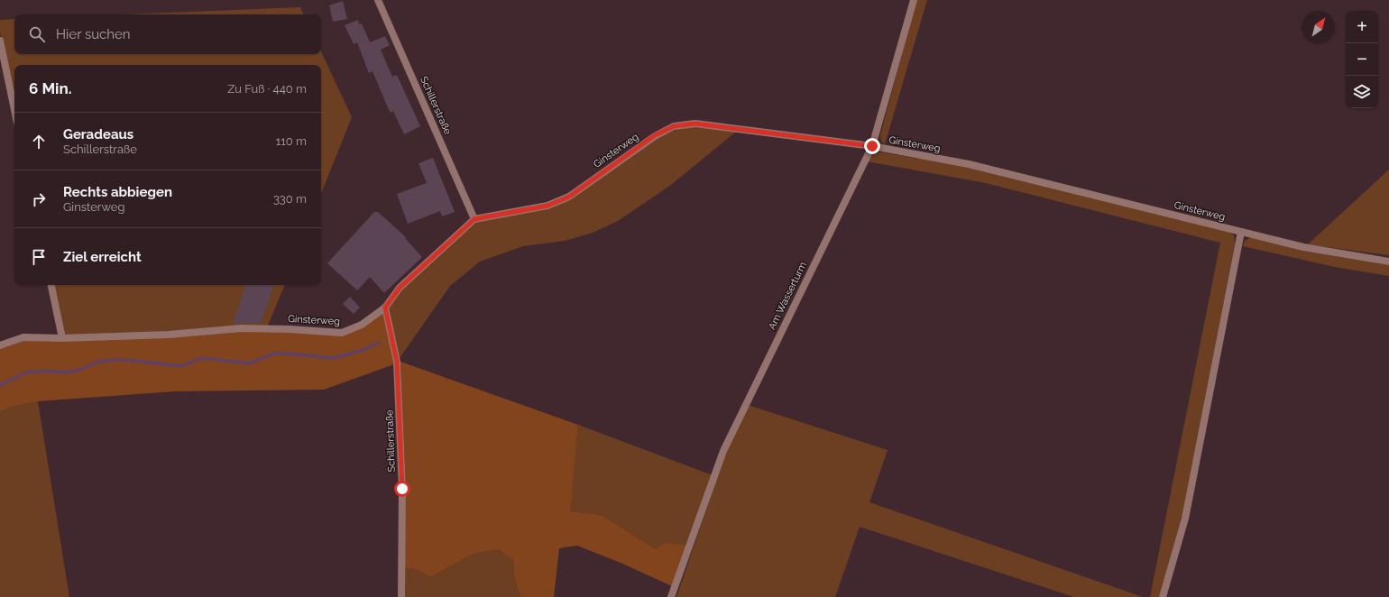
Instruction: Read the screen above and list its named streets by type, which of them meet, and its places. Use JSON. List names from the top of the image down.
{
  "streets": {
    "street": ["Schillerstraße", "Ginsterweg", "Am Wasserturm"]
  },
  "crossings": [
    ["Schillerstraße", "Ginsterweg"],
    ["Ginsterweg", "Am Wasserturm"]
  ],
  "north": "top right",
  "page": {
    "map_buttons": ["+", "−"],
    "search": "Hier suchen",
    "heading": ["6 Min.", "Zu Fuß · 440 m"],
    "list": [
      ["Geradeaus", "Schillerstraße", "110 m"],
      ["Rechts abbiegen", "Ginsterweg", "330 m"],
      "Ziel erreicht"
    ]
  }
}
